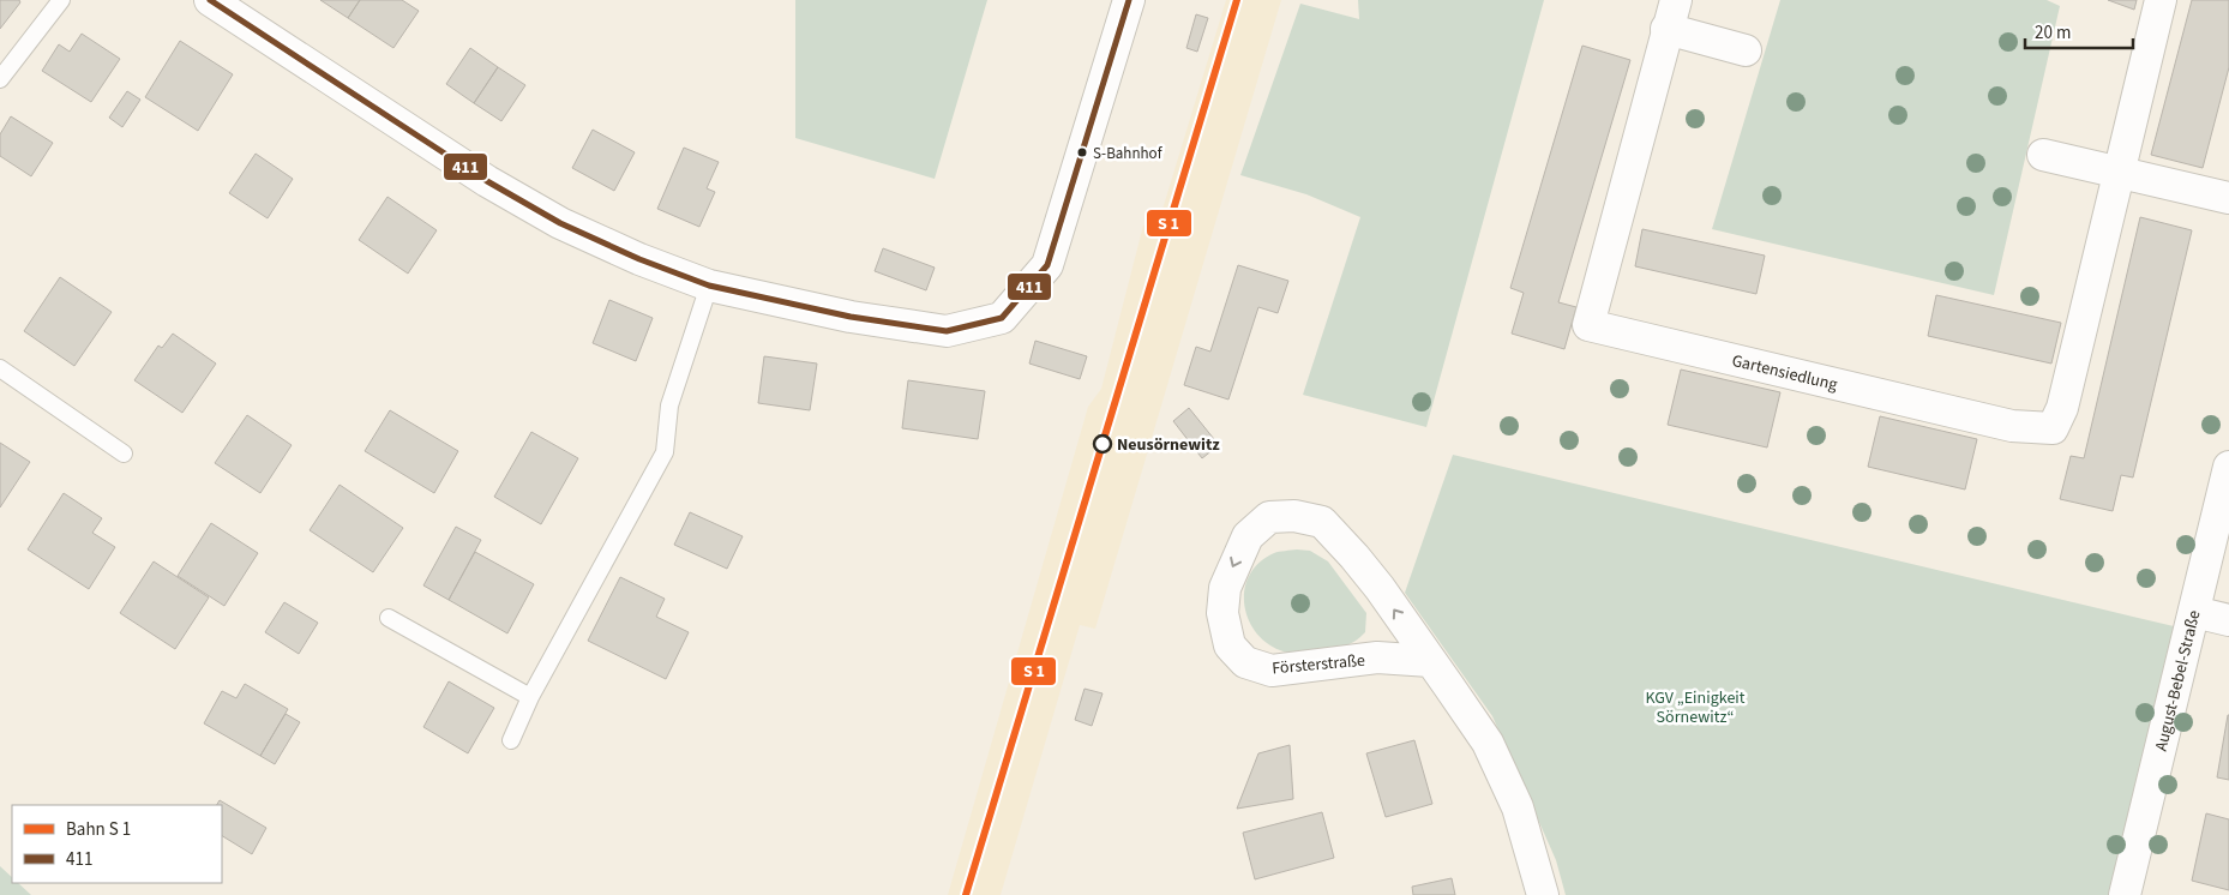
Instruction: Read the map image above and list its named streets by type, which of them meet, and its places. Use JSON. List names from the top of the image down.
{
  "streets": {
    "street": ["Gartensiedlung", "Försterstraße", "August-Bebel-Straße"]
  },
  "parks": ["KGV „Einigkeit Sörnewitz“"],
  "places": ["S-Bahnhof", "Neusörnewitz"],
  "lines": ["transit line 411"],
  "legend": ["Bahn S 1", "411"],
  "scale_bar": "20 m"
}
